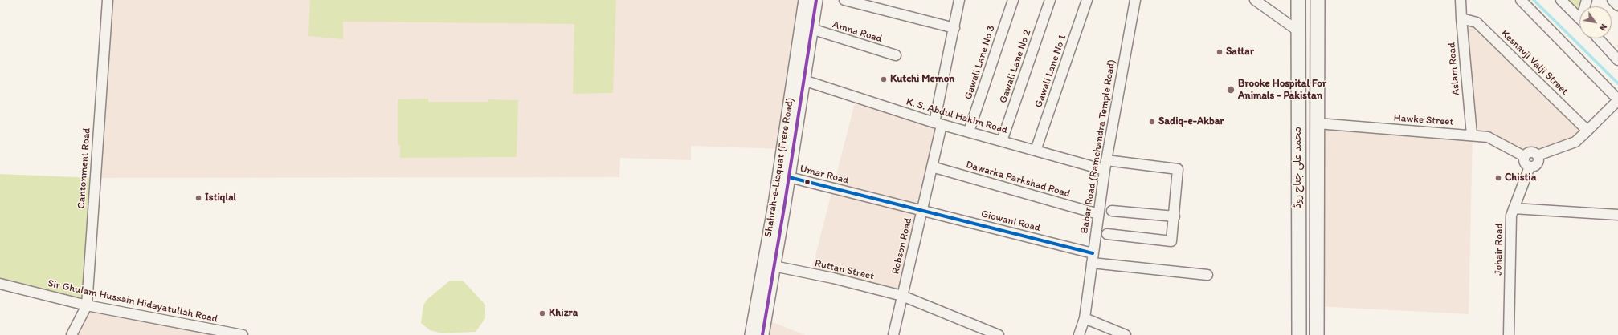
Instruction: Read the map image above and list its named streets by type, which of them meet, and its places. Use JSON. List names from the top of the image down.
{
  "streets": {
    "highway": ["محمد علی جناح روڈ"],
    "main road": ["Shahrah-e-Liaquat (Frere Road)"],
    "street": [
      "Amna Road",
      "Gawali Lane No 3",
      "Kesnavji Valji Street",
      "Gawali Lane No 2",
      "Aslam Road",
      "Gawali Lane No 1",
      "K. S. Abdul Hakim Road",
      "Hawke Street",
      "Babar Road (Ramchandra Temple Road)",
      "Cantonment Road",
      "Umar Road",
      "Dawarka Parkshad Road",
      "Giowani Road",
      "Robson Road",
      "Johair Road",
      "Ruttan Street",
      "Sir Ghulam Hussain Hidayatullah Road"
    ]
  },
  "crossings": [
    ["Amna Road", "Shahrah-e-Liaquat (Frere Road)"],
    ["Gawali Lane No 3", "K. S. Abdul Hakim Road"],
    ["Kesnavji Valji Street", "Aslam Road"],
    ["Gawali Lane No 2", "K. S. Abdul Hakim Road"],
    ["Aslam Road", "Hawke Street"],
    ["Gawali Lane No 1", "K. S. Abdul Hakim Road"],
    ["K. S. Abdul Hakim Road", "Babar Road (Ramchandra Temple Road)"],
    ["K. S. Abdul Hakim Road", "Shahrah-e-Liaquat (Frere Road)"],
    ["K. S. Abdul Hakim Road", "Robson Road"],
    ["Hawke Street", "محمد علی جناح روڈ"],
    ["Hawke Street", "Johair Road"],
    ["Babar Road (Ramchandra Temple Road)", "Dawarka Parkshad Road"],
    ["Babar Road (Ramchandra Temple Road)", "Giowani Road"],
    ["Shahrah-e-Liaquat (Frere Road)", "Umar Road"],
    ["Shahrah-e-Liaquat (Frere Road)", "Ruttan Street"],
    ["Cantonment Road", "Sir Ghulam Hussain Hidayatullah Road"],
    ["Umar Road", "Giowani Road"],
    ["Umar Road", "Robson Road"],
    ["Dawarka Parkshad Road", "Robson Road"],
    ["Giowani Road", "Robson Road"],
    ["Robson Road", "Ruttan Street"]
  ],
  "places": [
    "Sattar",
    "Kutchi Memon",
    "Brooke Hospital For Animals - Pakistan",
    "Sadiq-e-Akbar",
    "Chistia",
    "Istiqlal",
    "Khizra"
  ],
  "north": "bottom right"
}
